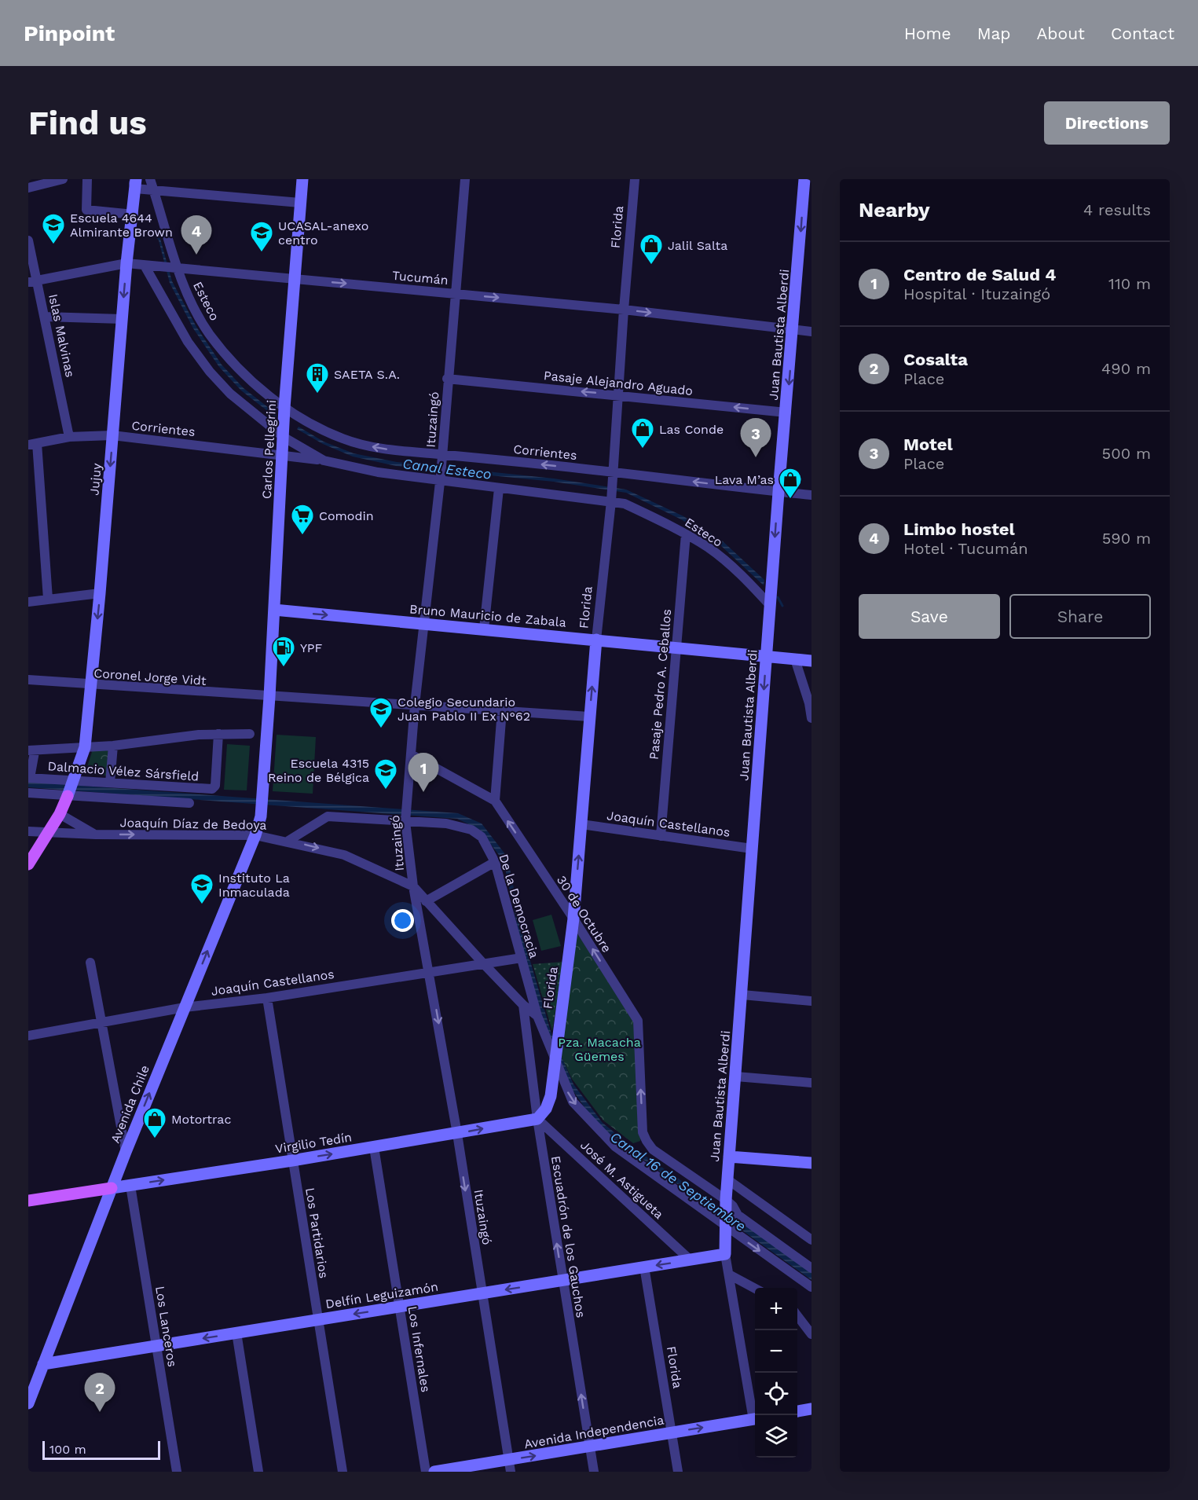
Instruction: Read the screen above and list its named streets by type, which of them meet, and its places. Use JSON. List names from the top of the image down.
{
  "streets": {
    "main road": ["Virgilio Tedín"],
    "street": [
      "Florida",
      "Tucumán",
      "Esteco",
      "Juan Bautista Alberdi",
      "Islas Malvinas",
      "Pasaje Alejandro Aguado",
      "Ituzaingó",
      "Corrientes",
      "Carlos Pellegrini",
      "Jujuy",
      "Bruno Mauricio de Zabala",
      "Coronel Jorge Vidt",
      "Pasaje Pedro A. Ceballos",
      "Dalmacio Vélez Sársfield",
      "Joaquín Díaz de Bedoya",
      "Joaquín Castellanos",
      "De la Democracia",
      "30 de Octubre",
      "Avenida Chile",
      "José M. Astigueta",
      "Los Partidarios",
      "Escuadrón de los Gauchos",
      "Delfín Leguizamón",
      "Los Lanceros",
      "Los Infernales",
      "Avenida Independencia"
    ]
  },
  "crossings": [
    ["Florida", "Tucumán"],
    ["Florida", "Esteco"],
    ["Florida", "Pasaje Alejandro Aguado"],
    ["Florida", "Corrientes"],
    ["Florida", "Bruno Mauricio de Zabala"],
    ["Florida", "Coronel Jorge Vidt"],
    ["Florida", "Joaquín Castellanos"],
    ["Florida", "De la Democracia"],
    ["Florida", "30 de Octubre"],
    ["Florida", "Delfín Leguizamón"],
    ["Florida", "Avenida Independencia"],
    ["Tucumán", "Esteco"],
    ["Tucumán", "Juan Bautista Alberdi"],
    ["Tucumán", "Islas Malvinas"],
    ["Tucumán", "Ituzaingó"],
    ["Tucumán", "Carlos Pellegrini"],
    ["Tucumán", "Jujuy"],
    ["Esteco", "Juan Bautista Alberdi"],
    ["Esteco", "Corrientes"],
    ["Esteco", "Carlos Pellegrini"],
    ["Esteco", "Pasaje Pedro A. Ceballos"],
    ["Juan Bautista Alberdi", "Pasaje Alejandro Aguado"],
    ["Juan Bautista Alberdi", "Corrientes"],
    ["Juan Bautista Alberdi", "Bruno Mauricio de Zabala"],
    ["Juan Bautista Alberdi", "Joaquín Castellanos"],
    ["Juan Bautista Alberdi", "De la Democracia"],
    ["Juan Bautista Alberdi", "30 de Octubre"],
    ["Juan Bautista Alberdi", "Delfín Leguizamón"],
    ["Islas Malvinas", "Corrientes"],
    ["Pasaje Alejandro Aguado", "Ituzaingó"],
    ["Ituzaingó", "Corrientes"],
    ["Ituzaingó", "Bruno Mauricio de Zabala"],
    ["Ituzaingó", "Coronel Jorge Vidt"],
    ["Ituzaingó", "Joaquín Díaz de Bedoya"],
    ["Ituzaingó", "Joaquín Castellanos"],
    ["Ituzaingó", "De la Democracia"],
    ["Ituzaingó", "30 de Octubre"],
    ["Ituzaingó", "Virgilio Tedín"],
    ["Ituzaingó", "Delfín Leguizamón"],
    ["Ituzaingó", "Avenida Independencia"],
    ["Corrientes", "Carlos Pellegrini"],
    ["Corrientes", "Jujuy"],
    ["Carlos Pellegrini", "Bruno Mauricio de Zabala"],
    ["Carlos Pellegrini", "Coronel Jorge Vidt"],
    ["Carlos Pellegrini", "Avenida Chile"],
    ["Jujuy", "Coronel Jorge Vidt"],
    ["Jujuy", "Dalmacio Vélez Sársfield"],
    ["Bruno Mauricio de Zabala", "Pasaje Pedro A. Ceballos"],
    ["Pasaje Pedro A. Ceballos", "Joaquín Castellanos"],
    ["Joaquín Díaz de Bedoya", "De la Democracia"],
    ["Joaquín Díaz de Bedoya", "Avenida Chile"],
    ["Joaquín Castellanos", "De la Democracia"],
    ["Joaquín Castellanos", "Avenida Chile"],
    ["Joaquín Castellanos", "Los Partidarios"],
    ["Avenida Chile", "Virgilio Tedín"],
    ["Avenida Chile", "Delfín Leguizamón"],
    ["Virgilio Tedín", "José M. Astigueta"],
    ["Virgilio Tedín", "Los Partidarios"],
    ["Virgilio Tedín", "Escuadrón de los Gauchos"],
    ["Virgilio Tedín", "Los Lanceros"],
    ["Virgilio Tedín", "Los Infernales"],
    ["José M. Astigueta", "Escuadrón de los Gauchos"],
    ["José M. Astigueta", "Delfín Leguizamón"],
    ["Los Partidarios", "Delfín Leguizamón"],
    ["Escuadrón de los Gauchos", "Delfín Leguizamón"],
    ["Escuadrón de los Gauchos", "Avenida Independencia"],
    ["Delfín Leguizamón", "Los Lanceros"],
    ["Delfín Leguizamón", "Los Infernales"]
  ],
  "one_way": [
    "Tucumán",
    "Juan Bautista Alberdi",
    "Pasaje Alejandro Aguado",
    "30 de Octubre",
    "Avenida Chile",
    "Virgilio Tedín",
    "Escuadrón de los Gauchos",
    "Delfín Leguizamón",
    "Avenida Independencia"
  ],
  "water": ["Canal Esteco", "Canal 16 de Septiembre"],
  "parks": ["Pza. Macacha Güemes"],
  "places": {
    "school or university": [
      "Escuela 4644 Almirante Brown",
      "UCASAL-anexo centro",
      "Colegio Secundario Juan Pablo II Ex N°62",
      "Escuela 4315 Reino de Bélgica",
      "Instituto La Inmaculada"
    ],
    "shop": [
      "Jalil Salta",
      "Las Conde",
      "Lava M’as",
      "Motortrac"
    ],
    "building": ["SAETA S.A."],
    "supermarket": ["Comodin"],
    "fuel station": ["YPF"]
  },
  "scale_bar": "100 m",
  "page": {
    "header": "Pinpoint",
    "nav": [
      "Home",
      "Map",
      "About",
      "Contact"
    ],
    "buttons": [
      "Directions",
      ["Save", "Share"]
    ],
    "title": "Find us",
    "heading": ["Nearby", "4 results"],
    "pins": [
      "4",
      "3",
      "1",
      "2"
    ],
    "list": [
      {
        "mark": "1",
        "name": "Centro de Salud 4",
        "note": "Hospital · Ituzaingó",
        "value": "110 m"
      },
      {
        "mark": "2",
        "name": "Cosalta",
        "note": "Place",
        "value": "490 m"
      },
      {
        "mark": "3",
        "name": "Motel",
        "note": "Place",
        "value": "500 m"
      },
      {
        "mark": "4",
        "name": "Limbo hostel",
        "note": "Hotel · Tucumán",
        "value": "590 m"
      }
    ],
    "map_buttons": ["+", "−"],
    "scale": "100 m"
  }
}
